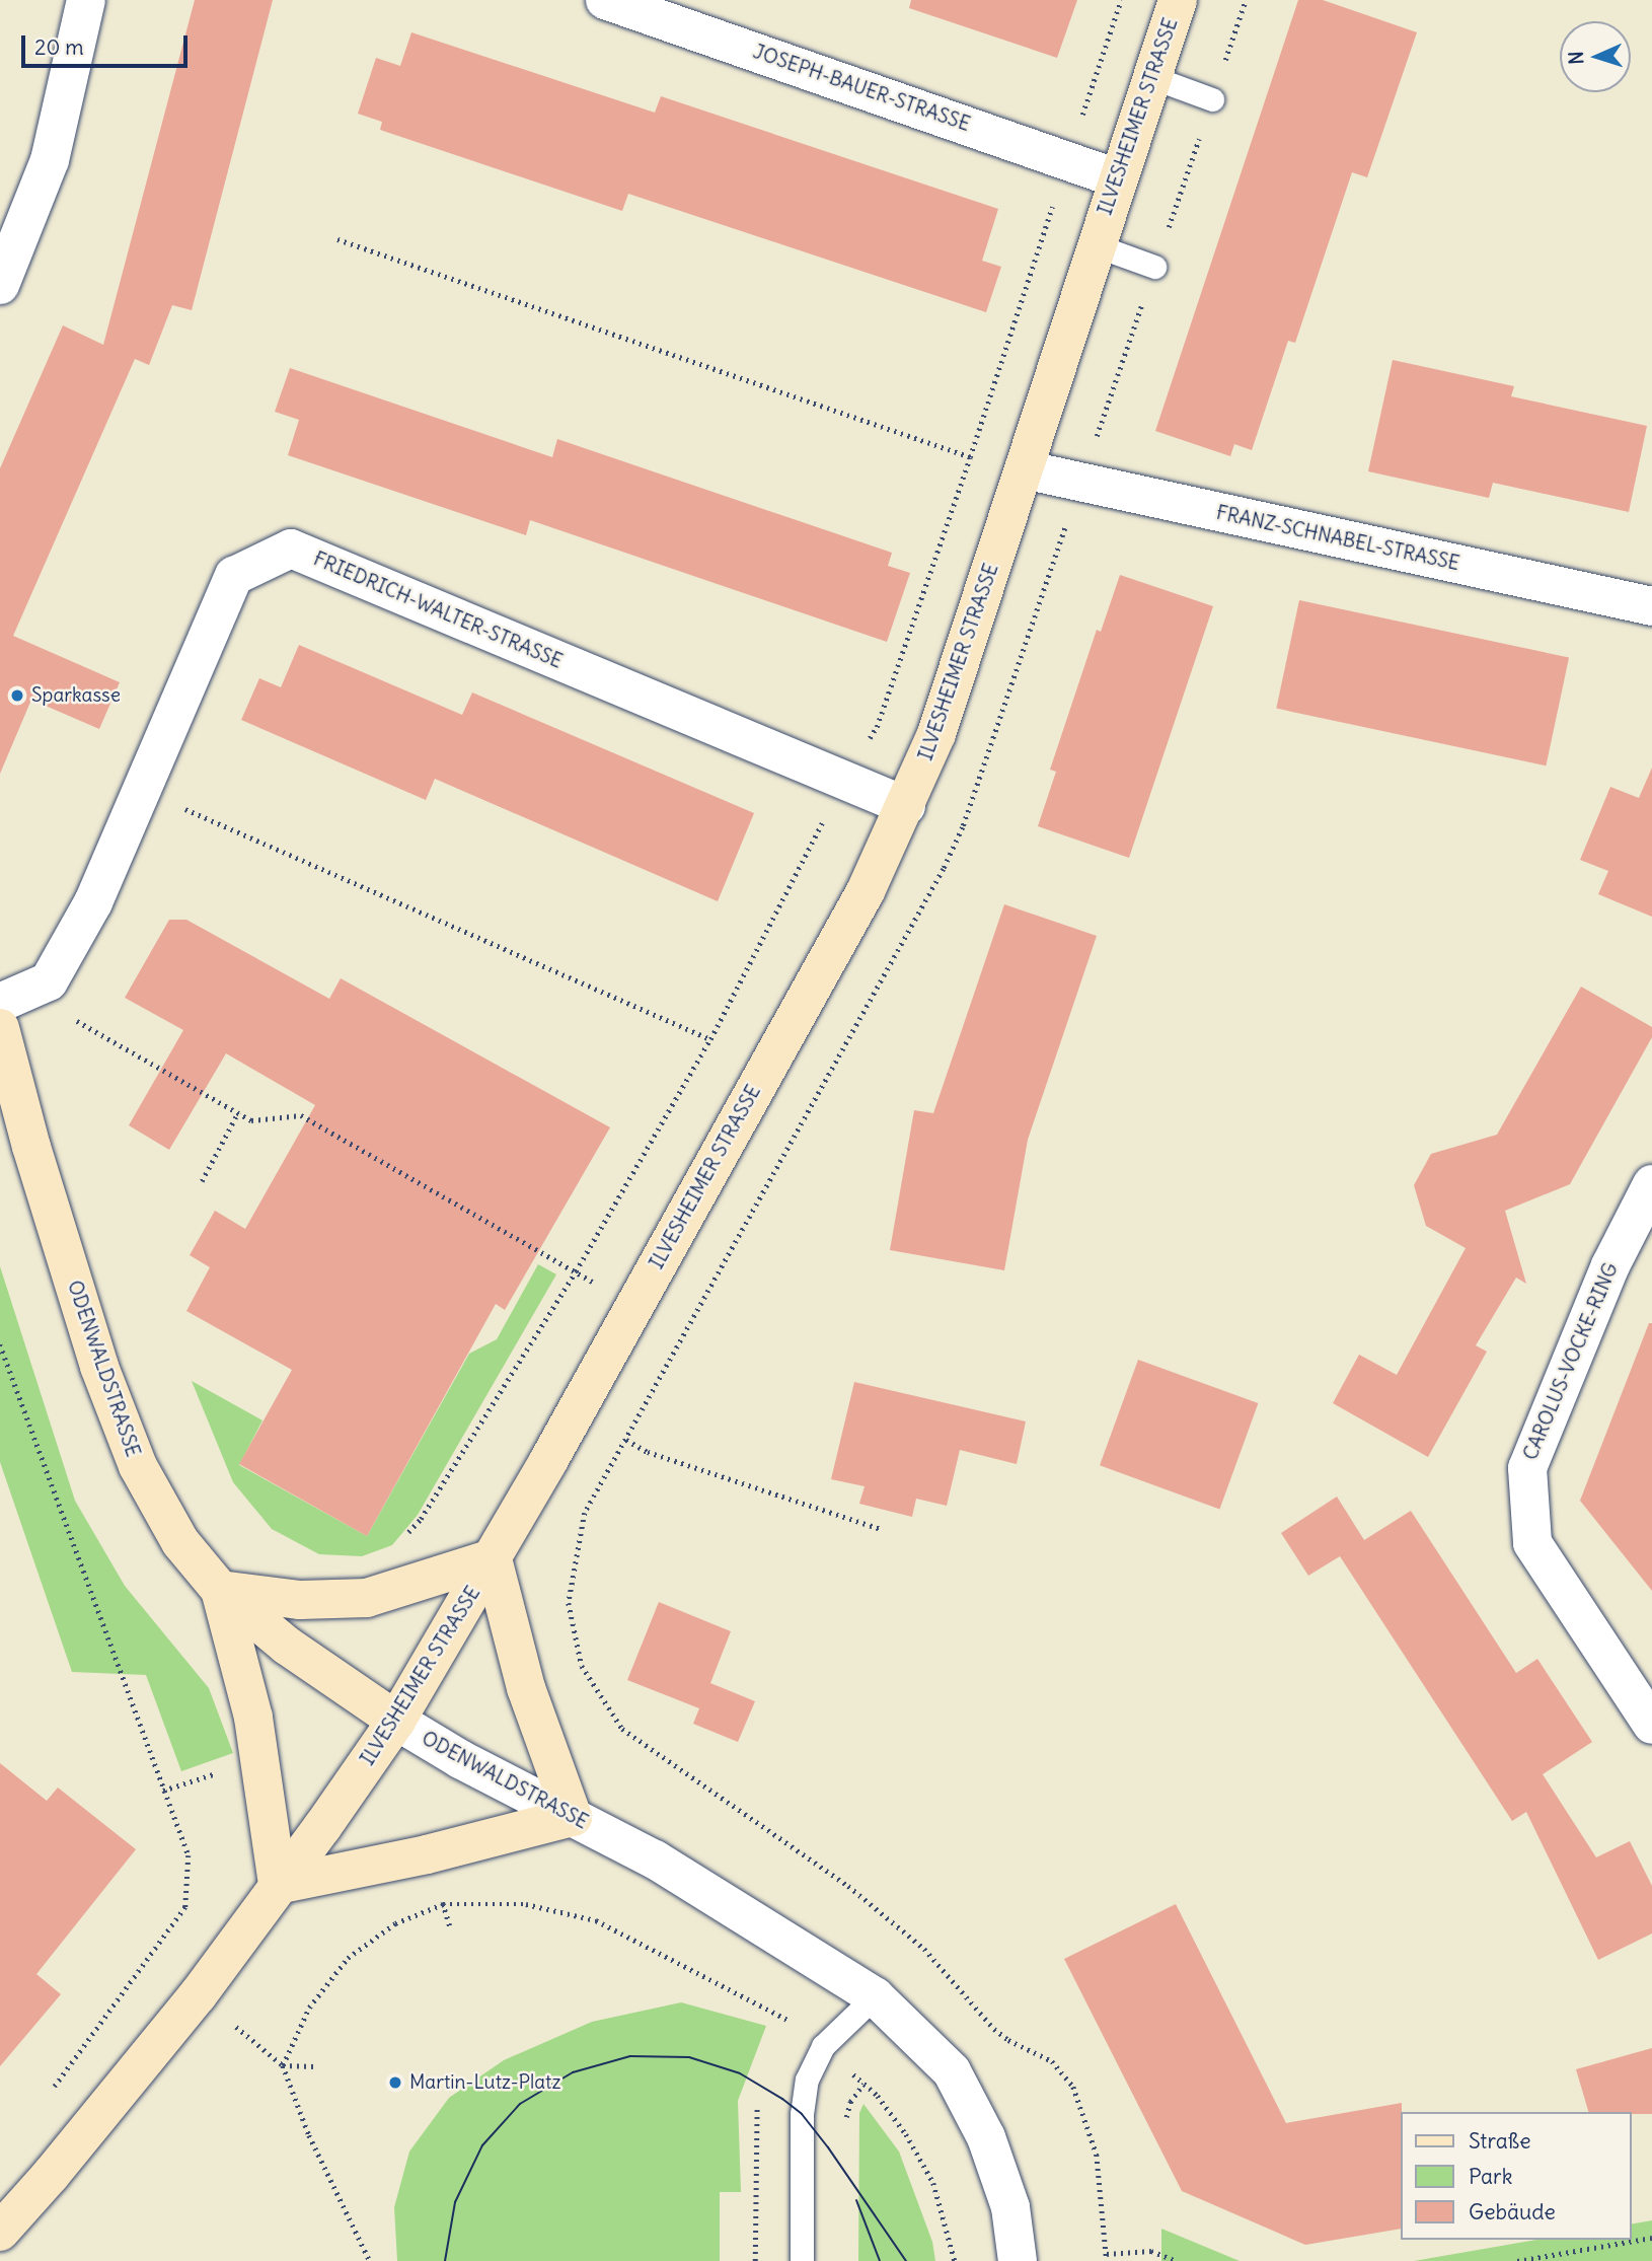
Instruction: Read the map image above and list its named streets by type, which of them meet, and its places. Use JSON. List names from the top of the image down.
{
  "streets": {
    "street": [
      "JOSEPH-BAUER-STRASSE",
      "ILVESHEIMER STRASSE",
      "FRANZ-SCHNABEL-STRASSE",
      "FRIEDRICH-WALTER-STRASSE",
      "CAROLUS-VOCKE-RING",
      "ODENWALDSTRASSE"
    ]
  },
  "crossings": [
    ["JOSEPH-BAUER-STRASSE", "ILVESHEIMER STRASSE"],
    ["ILVESHEIMER STRASSE", "FRANZ-SCHNABEL-STRASSE"],
    ["ILVESHEIMER STRASSE", "FRIEDRICH-WALTER-STRASSE"],
    ["ILVESHEIMER STRASSE", "ODENWALDSTRASSE"]
  ],
  "places": ["Sparkasse", "Martin-Lutz-Platz"],
  "legend": ["Straße", "Park", "Gebäude"],
  "scale_bar": "20 m",
  "north": "left"
}
